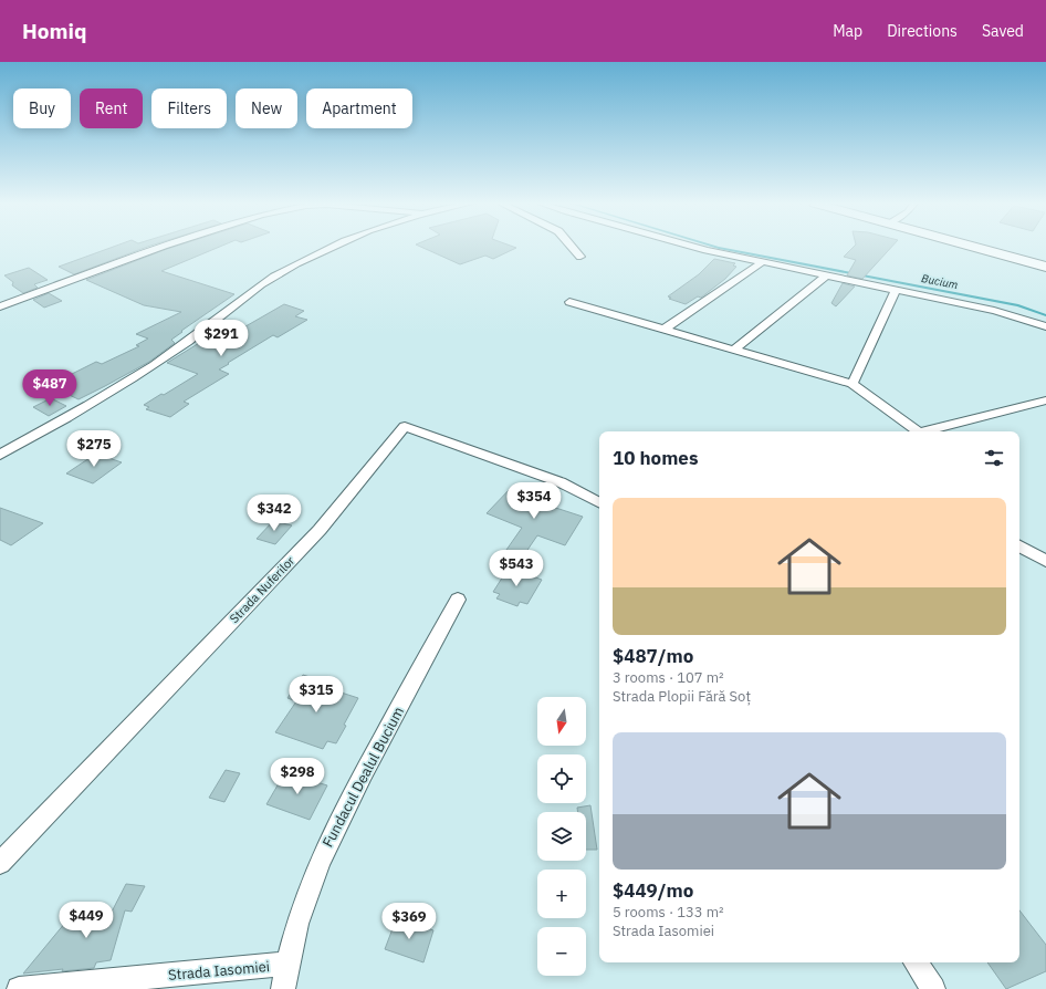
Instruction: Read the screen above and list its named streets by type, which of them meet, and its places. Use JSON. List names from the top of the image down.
{
  "streets": {
    "street": ["Strada Nuferilor", "Fundacul Dealul Bucium", "Strada Iasomiei"]
  },
  "crossings": [
    ["Fundacul Dealul Bucium", "Strada Iasomiei"]
  ],
  "water": ["Bucium"],
  "north": "bottom",
  "page": {
    "header": "Homiq",
    "nav": ["Map", "Directions", "Saved"],
    "chip": [
      "Buy",
      "Rent",
      "Filters",
      "New",
      "Apartment"
    ],
    "price": [
      "$291",
      "$487",
      "$275",
      "$354",
      "$342",
      "$543",
      "$315",
      "$298",
      "$449",
      "$369"
    ],
    "heading": "10 homes",
    "list": [
      {
        "name": "$487/mo",
        "note": "3 rooms · 107 m² · Strada Plopii Fără Soț"
      },
      {
        "name": "$449/mo",
        "note": "5 rooms · 133 m² · Strada Iasomiei"
      }
    ],
    "map_buttons": ["+", "−"]
  }
}
